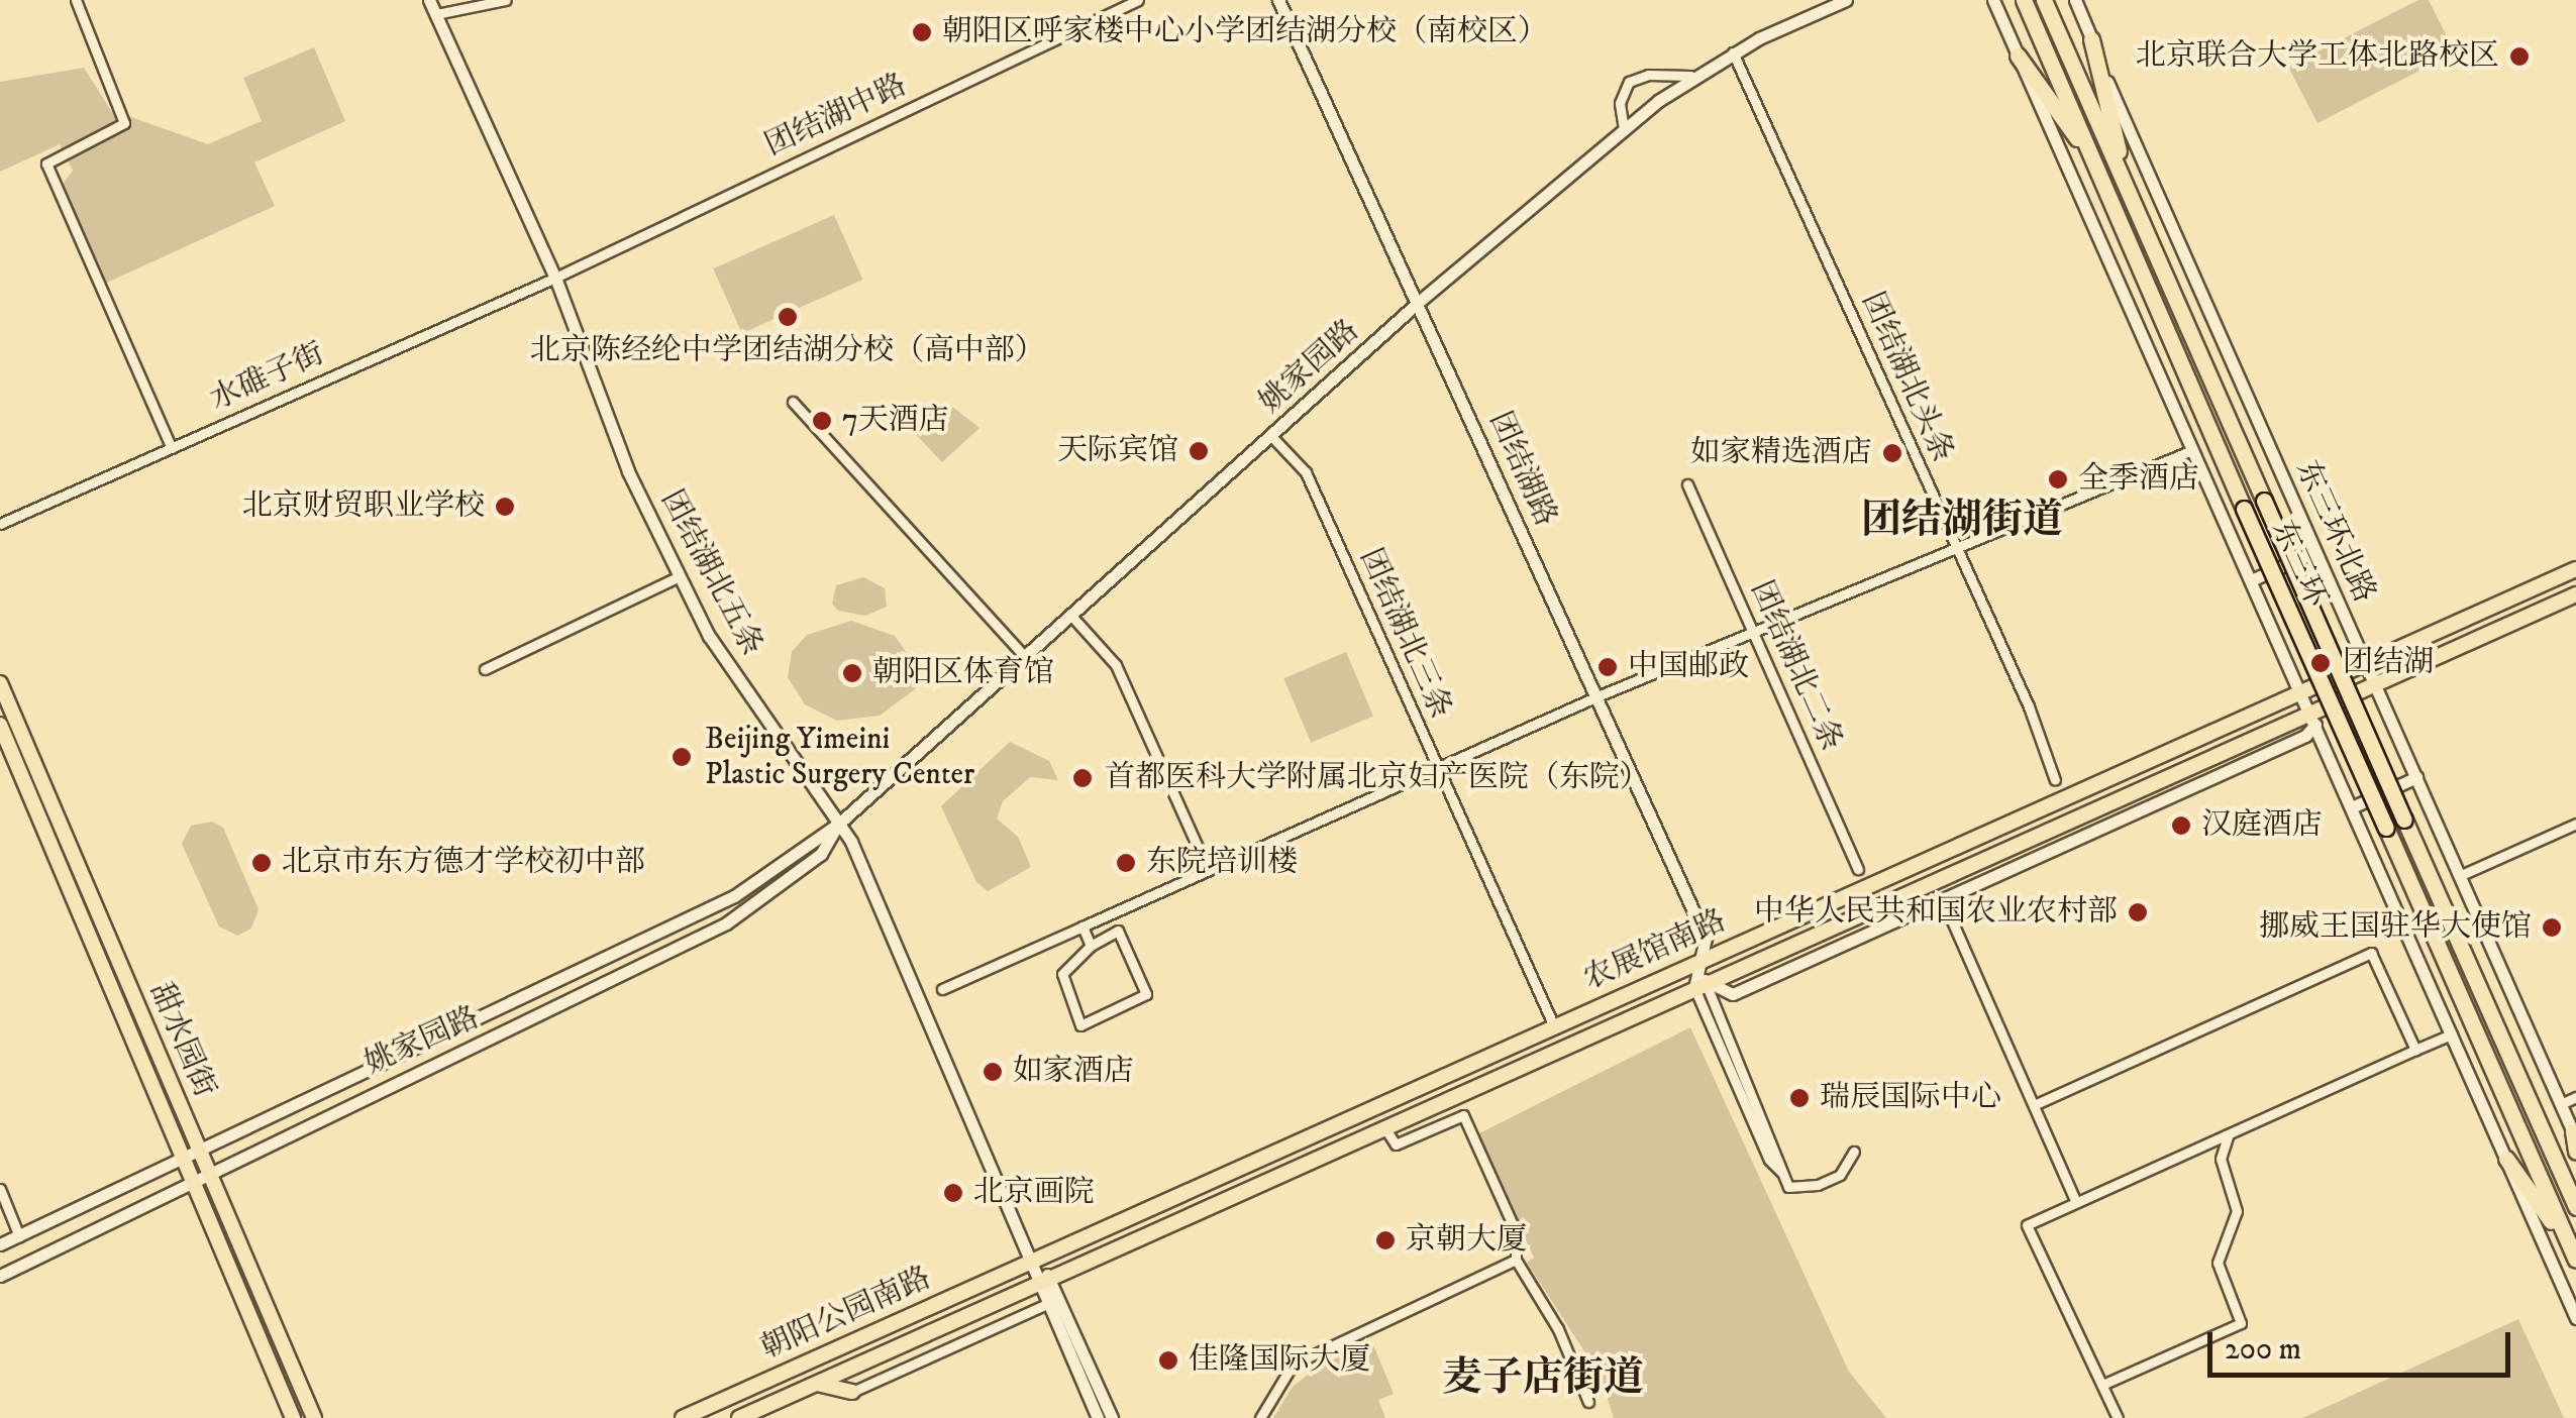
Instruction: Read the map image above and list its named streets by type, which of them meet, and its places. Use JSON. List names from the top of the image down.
{
  "streets": {
    "highway": ["东三环"],
    "main road": ["农展馆南路", "甜水园街", "朝阳公园南路"],
    "street": [
      "团结湖中路",
      "姚家园路",
      "水碓子街",
      "团结湖北头条",
      "团结湖路",
      "东三环北路",
      "团结湖北五条",
      "团结湖北三条",
      "团结湖北二条"
    ]
  },
  "crossings": [
    ["团结湖中路", "水碓子街"],
    ["团结湖中路", "团结湖北五条"],
    ["姚家园路", "团结湖北头条"],
    ["姚家园路", "团结湖路"],
    ["姚家园路", "团结湖北五条"],
    ["姚家园路", "团结湖北三条"],
    ["姚家园路", "甜水园街"],
    ["水碓子街", "团结湖北五条"],
    ["团结湖路", "农展馆南路"],
    ["东三环北路", "农展馆南路"],
    ["团结湖北五条", "农展馆南路"],
    ["团结湖北五条", "朝阳公园南路"],
    ["团结湖北三条", "农展馆南路"],
    ["农展馆南路", "朝阳公园南路"]
  ],
  "districts": ["团结湖街道", "麦子店街道"],
  "places": [
    "朝阳区呼家楼中心小学团结湖分校（南校区）",
    "北京联合大学工体北路校区",
    "北京陈经纶中学团结湖分校（高中部）",
    "7天酒店",
    "天际宾馆",
    "如家精选酒店",
    "全季酒店",
    "北京财贸职业学校",
    "团结湖",
    "中国邮政",
    "朝阳区体育馆",
    "Beijing Yimeini Plastic Surgery Center",
    "首都医科大学附属北京妇产医院（东院）",
    "汉庭酒店",
    "北京市东方德才学校初中部",
    "东院培训楼",
    "中华人民共和国农业农村部",
    "挪威王国驻华大使馆",
    "如家酒店",
    "瑞辰国际中心",
    "北京画院",
    "京朝大厦",
    "佳隆国际大厦"
  ],
  "scale_bar": "200 m"
}
